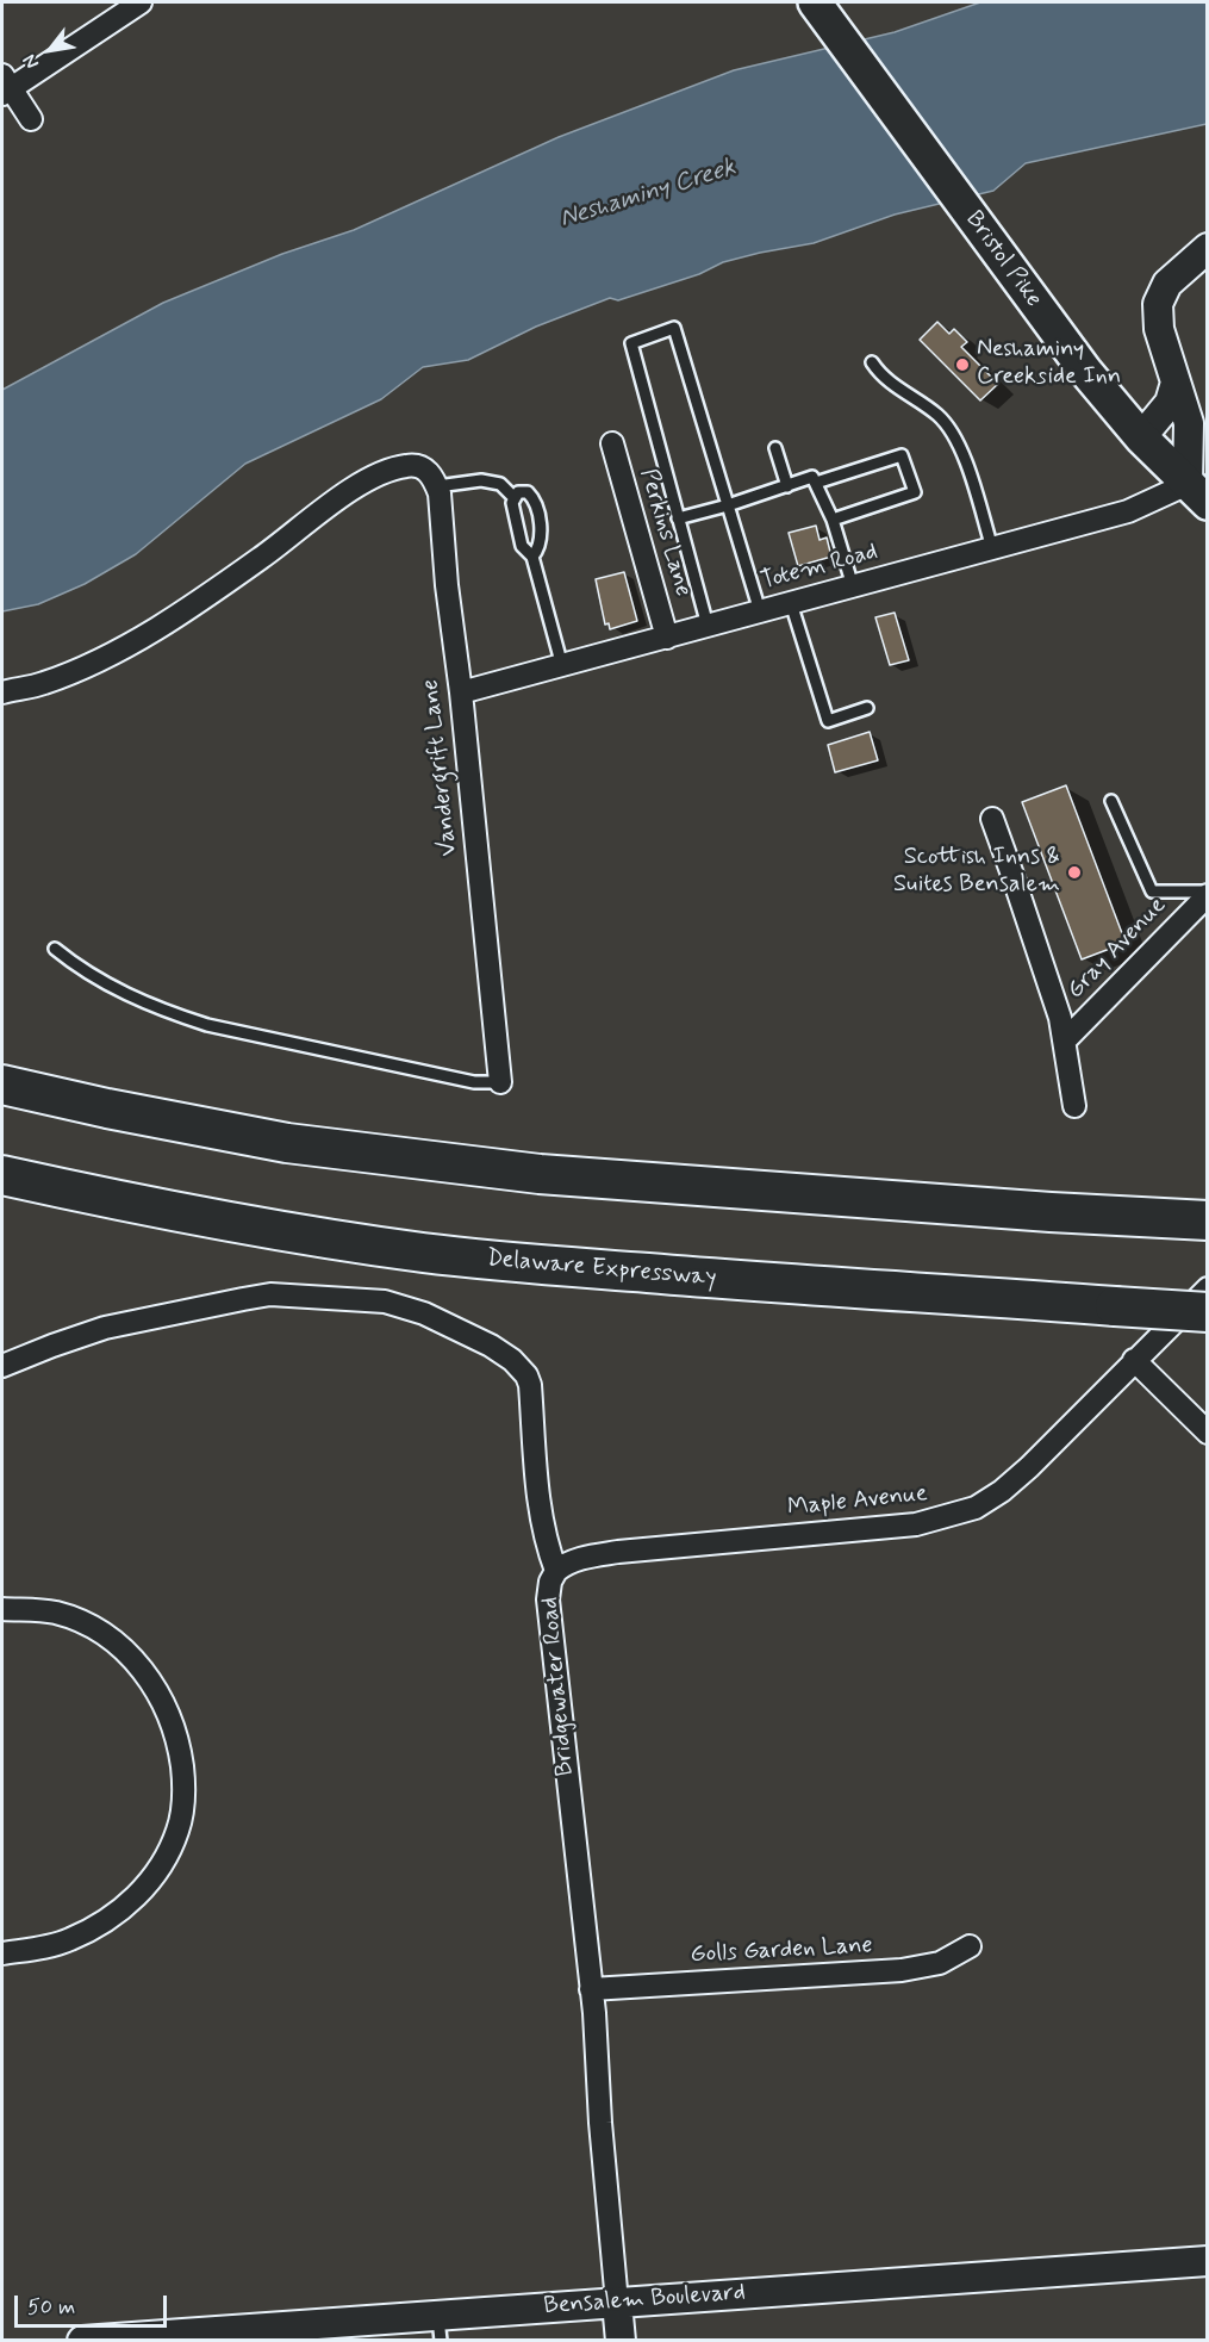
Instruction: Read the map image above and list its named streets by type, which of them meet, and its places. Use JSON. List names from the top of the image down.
{
  "streets": {
    "highway": ["Delaware Expressway"],
    "main road": ["Bristol Pike", "Bridgewater Road", "Bensalem Boulevard"],
    "street": [
      "Perkins Lane",
      "Totem Road",
      "Vandergrift Lane",
      "Gray Avenue",
      "Maple Avenue",
      "Golls Garden Lane"
    ]
  },
  "crossings": [
    ["Bristol Pike", "Totem Road"],
    ["Perkins Lane", "Totem Road"],
    ["Totem Road", "Vandergrift Lane"],
    ["Maple Avenue", "Bridgewater Road"],
    ["Bridgewater Road", "Golls Garden Lane"],
    ["Bridgewater Road", "Bensalem Boulevard"]
  ],
  "water": ["Neshaminy Creek"],
  "places": ["Neshaminy Creekside Inn", "Scottish Inns & Suites Bensalem"],
  "scale_bar": "50 m",
  "north": "bottom left"
}
